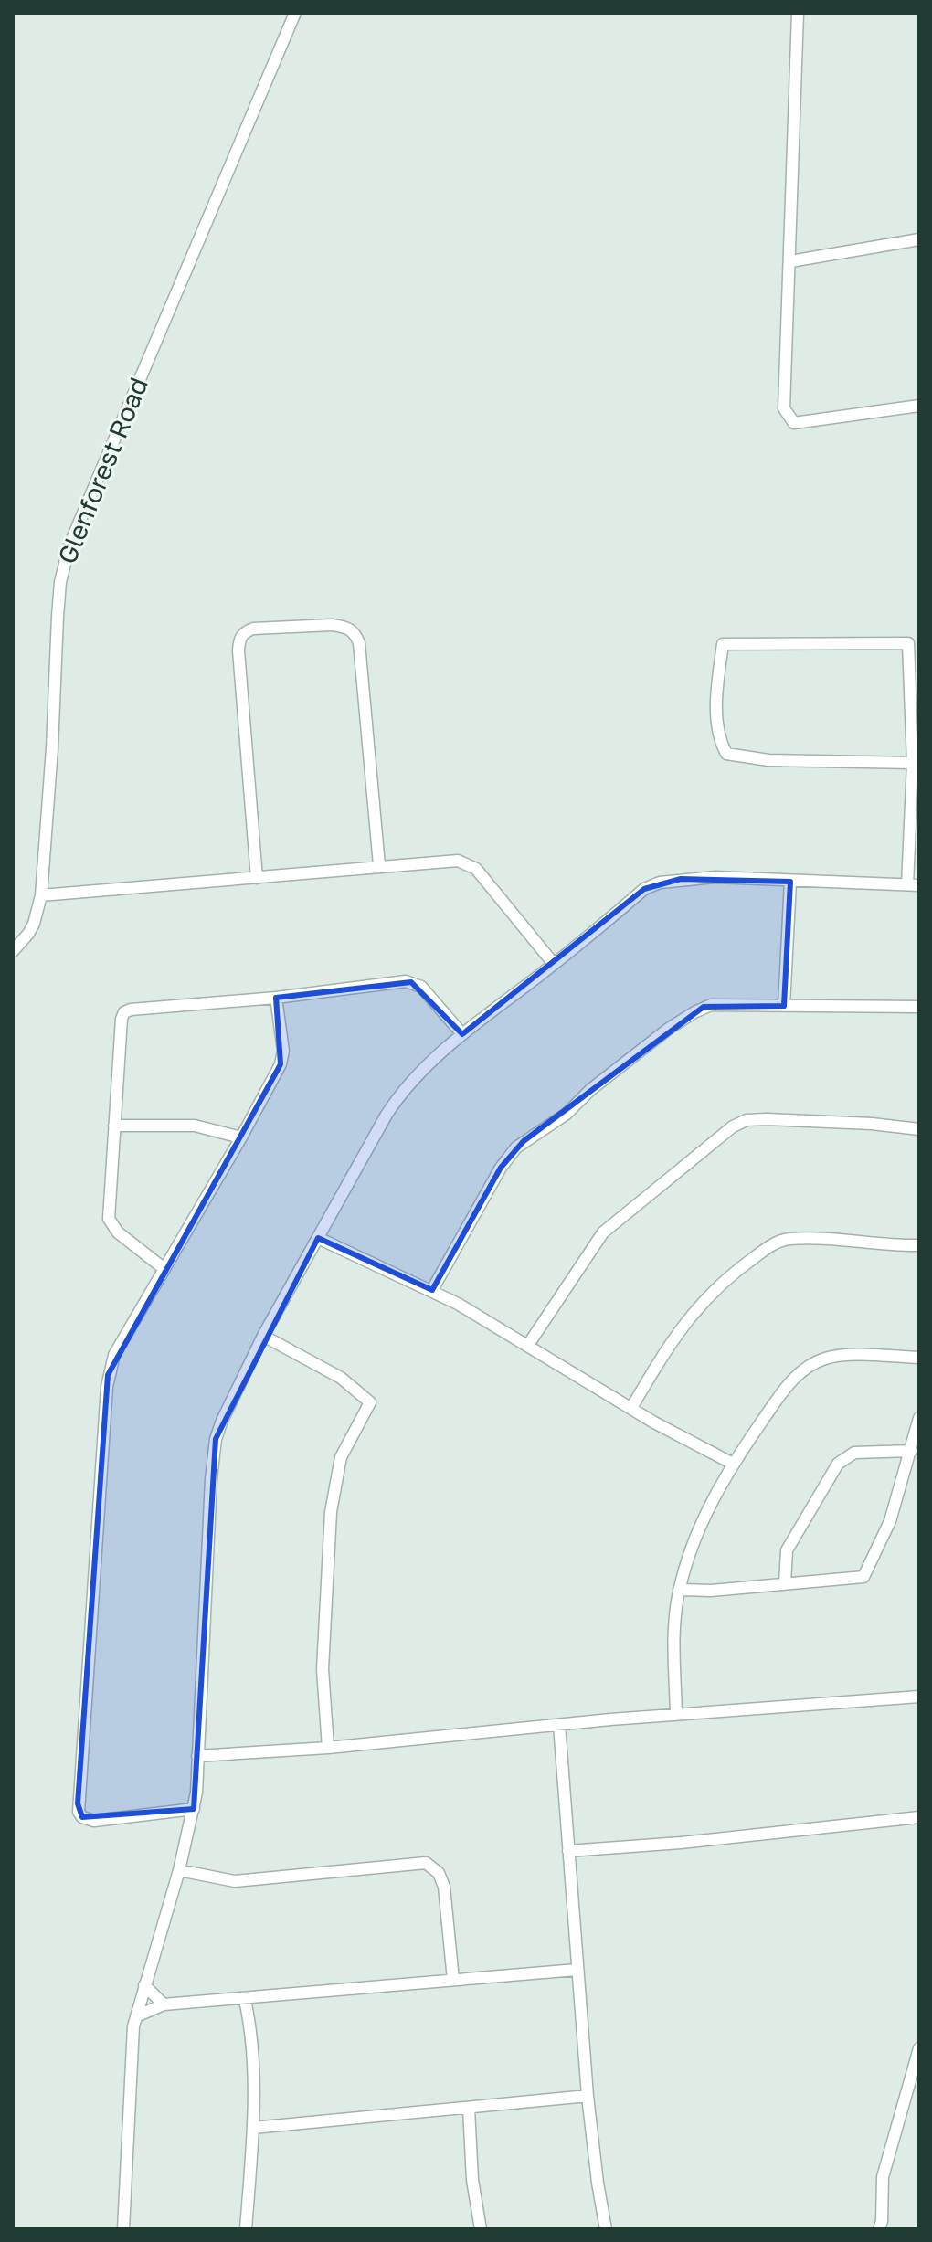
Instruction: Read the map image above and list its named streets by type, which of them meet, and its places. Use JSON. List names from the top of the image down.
{
  "streets": {
    "street": ["Glenforest Road"]
  }
}
